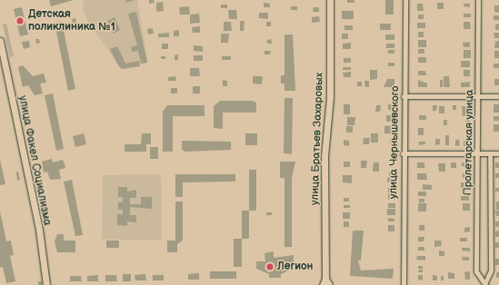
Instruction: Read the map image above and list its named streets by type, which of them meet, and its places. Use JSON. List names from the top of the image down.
{
  "streets": {
    "main road": ["улица Братьев Захаровых", "улица Факел Социализма"],
    "street": ["улица Чернышевского", "Пролетарская улица"]
  },
  "places": ["Детская поликлиника №1", "Легион"]
}
